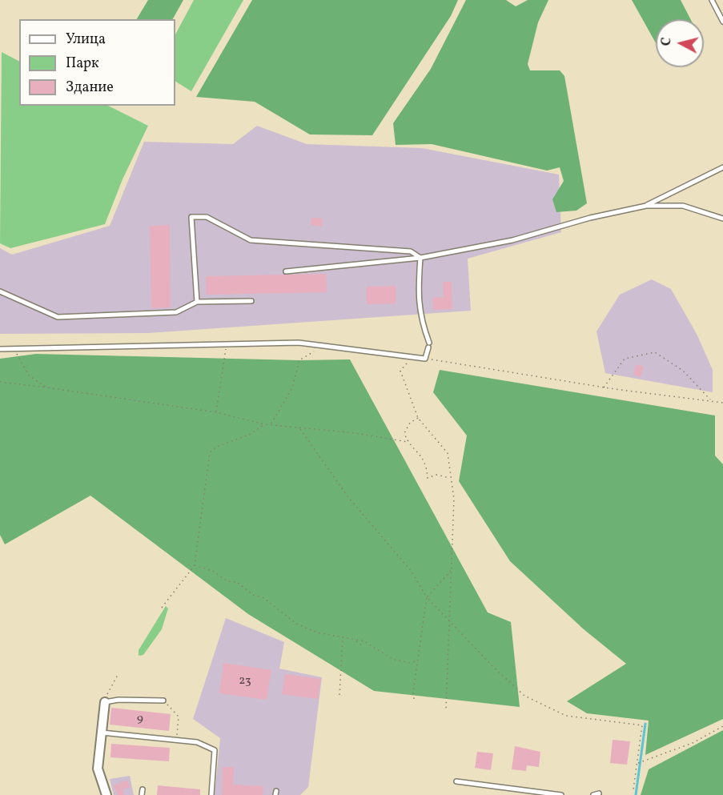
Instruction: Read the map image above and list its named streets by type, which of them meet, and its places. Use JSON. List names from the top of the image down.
{
  "house_numbers": ["23", "9"],
  "legend": ["Улица", "Парк", "Здание"],
  "north": "left"
}
